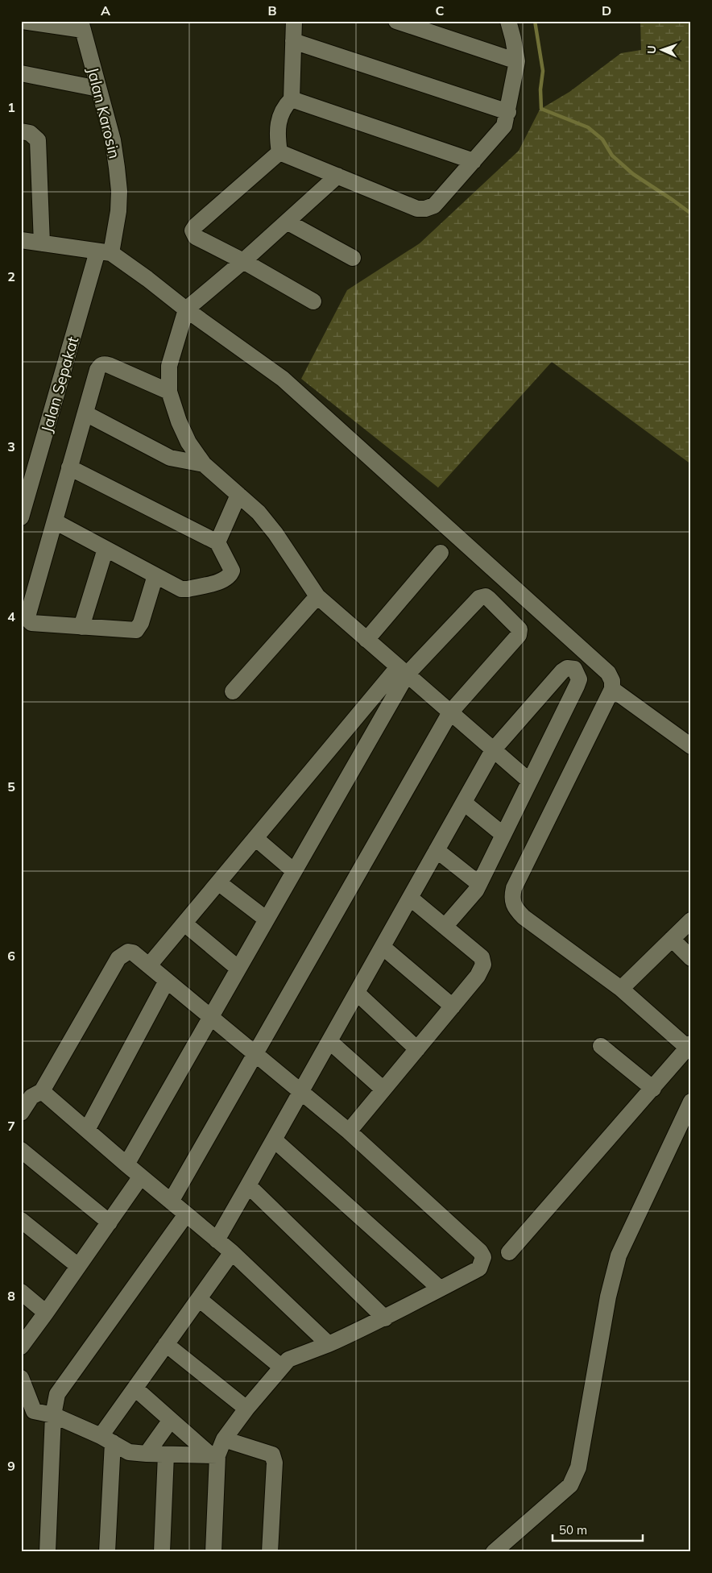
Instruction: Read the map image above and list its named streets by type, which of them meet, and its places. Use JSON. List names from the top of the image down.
{
  "streets": {
    "street": ["Jalan Karosin", "Jalan Sepakat"]
  },
  "crossings": [
    ["Jalan Karosin", "Jalan Sepakat"]
  ],
  "scale_bar": "50 m",
  "north": "left",
  "grid": {
    "columns": [
      "A",
      "B",
      "C",
      "D"
    ],
    "rows": [
      "1",
      "2",
      "3",
      "4",
      "5",
      "6",
      "7",
      "8",
      "9"
    ]
  }
}
